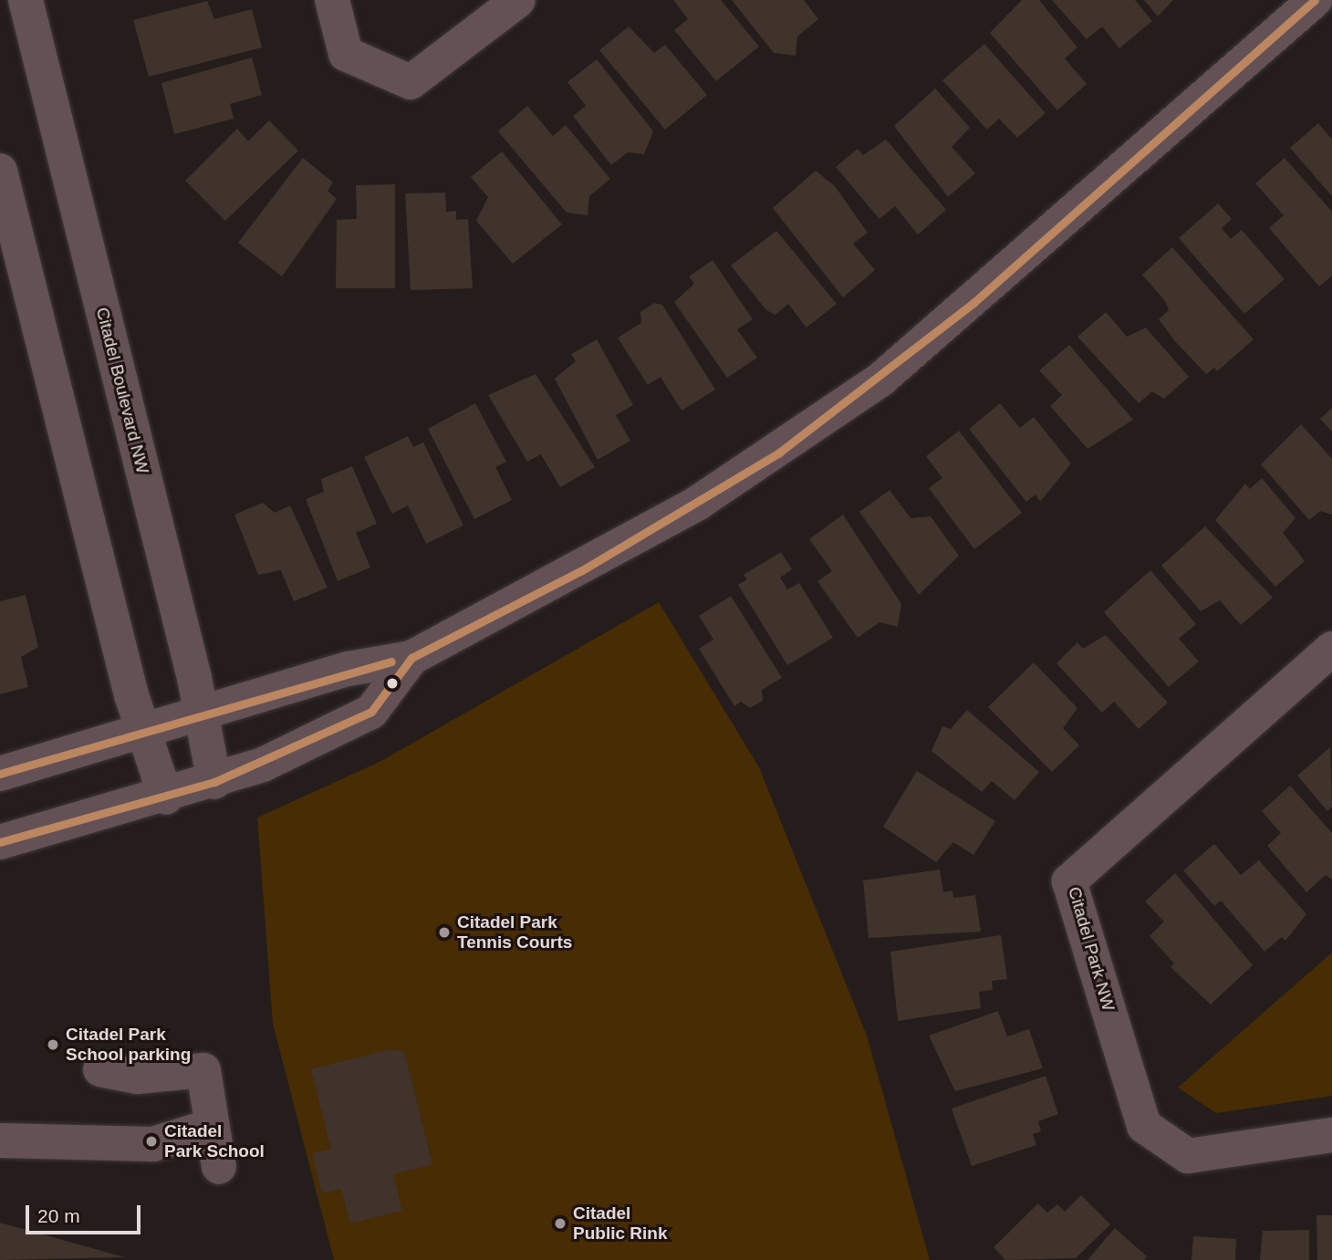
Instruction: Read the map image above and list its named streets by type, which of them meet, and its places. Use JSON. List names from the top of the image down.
{
  "streets": {
    "street": ["Citadel Boulevard NW", "Citadel Park NW"]
  },
  "places": [
    "Citadel Park Tennis Courts",
    "Citadel Park School parking",
    "Citadel Park School",
    "Citadel Public Rink"
  ],
  "scale_bar": "20 m"
}
